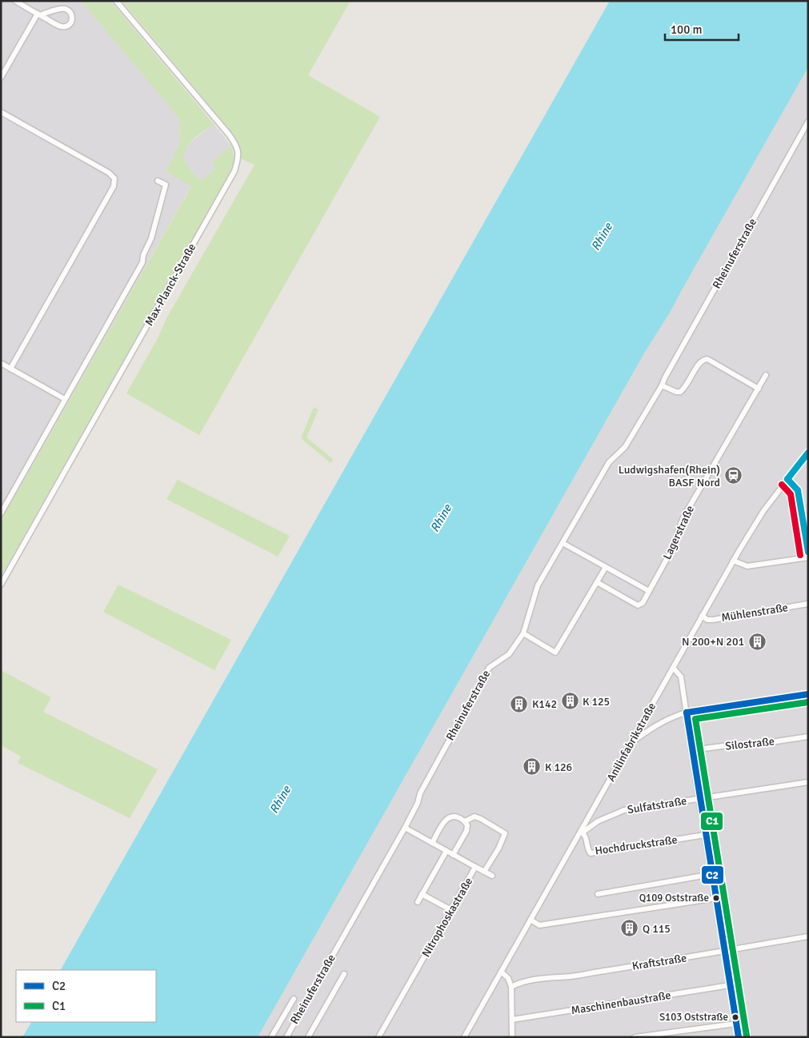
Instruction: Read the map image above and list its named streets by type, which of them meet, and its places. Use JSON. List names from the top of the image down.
{
  "streets": {
    "street": [
      "Rheinuferstraße",
      "Max-Planck-Straße",
      "Lagerstraße",
      "Mühlenstraße",
      "Anilinfabrikstraße",
      "Silostraße",
      "Sulfatstraße",
      "Hochdruckstraße",
      "Nitrophoskastraße",
      "Kraftstraße",
      "Maschinenbaustraße"
    ]
  },
  "crossings": [
    ["Rheinuferstraße", "Nitrophoskastraße"],
    ["Mühlenstraße", "Anilinfabrikstraße"],
    ["Anilinfabrikstraße", "Sulfatstraße"],
    ["Anilinfabrikstraße", "Hochdruckstraße"],
    ["Sulfatstraße", "Hochdruckstraße"]
  ],
  "water": ["Rhine"],
  "places": {
    "station": ["Ludwigshafen(Rhein) BASF Nord"],
    "building": [
      "N 200+N 201",
      "K 125",
      "K142",
      "K 126",
      "Q 115"
    ],
    "other": ["Q109 Oststraße", "S103 Oststraße"]
  },
  "lines": ["transit line C2", "transit line C1"],
  "legend": ["C2", "C1"],
  "scale_bar": "100 m"
}
